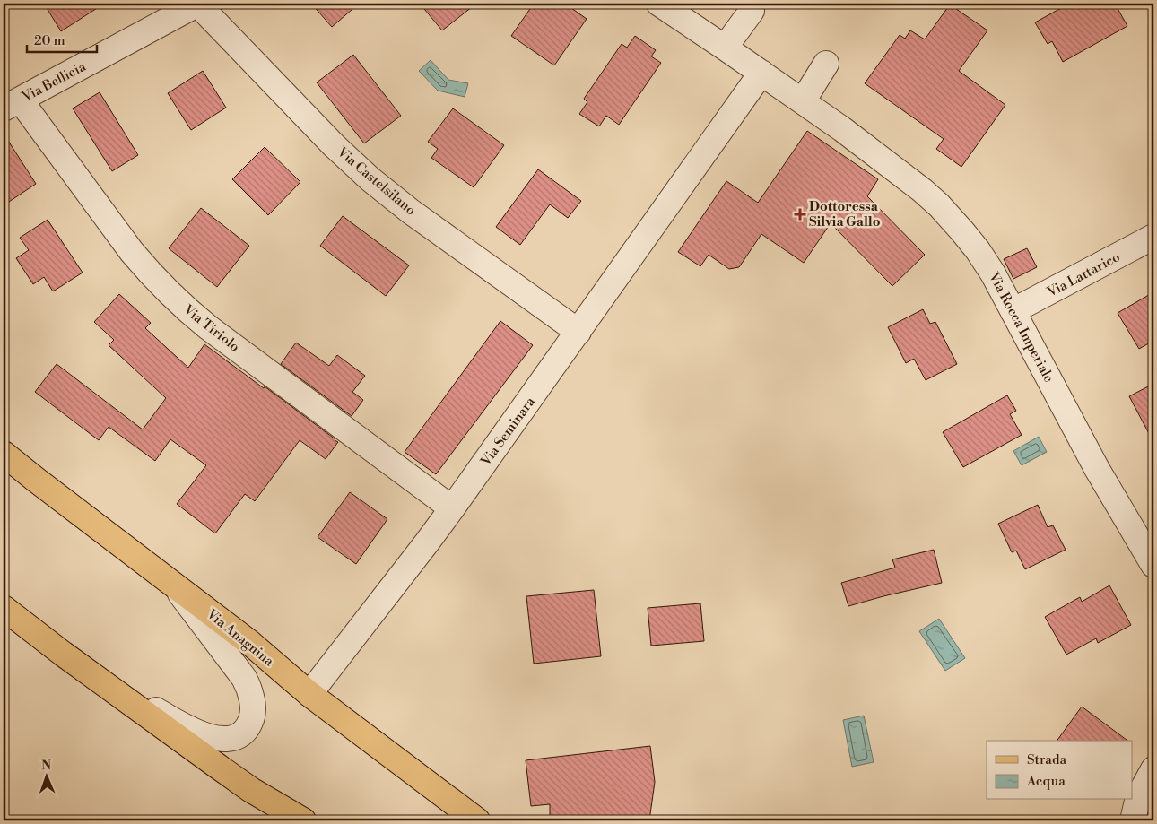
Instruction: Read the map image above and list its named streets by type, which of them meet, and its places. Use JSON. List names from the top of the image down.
{
  "streets": {
    "main road": ["Via Anagnina"],
    "street": [
      "Via Bellicia",
      "Via Castelsilano",
      "Via Lattarico",
      "Via Rocca Imperiale",
      "Via Tiriolo",
      "Via Seminara"
    ]
  },
  "crossings": [
    ["Via Bellicia", "Via Castelsilano"],
    ["Via Bellicia", "Via Tiriolo"],
    ["Via Castelsilano", "Via Seminara"],
    ["Via Lattarico", "Via Rocca Imperiale"],
    ["Via Rocca Imperiale", "Via Seminara"],
    ["Via Tiriolo", "Via Seminara"],
    ["Via Seminara", "Via Anagnina"]
  ],
  "places": {
    "health": ["Dottoressa Silvia Gallo"]
  },
  "legend": ["Strada", "Acqua"],
  "scale_bar": "20 m",
  "north": "top"
}
